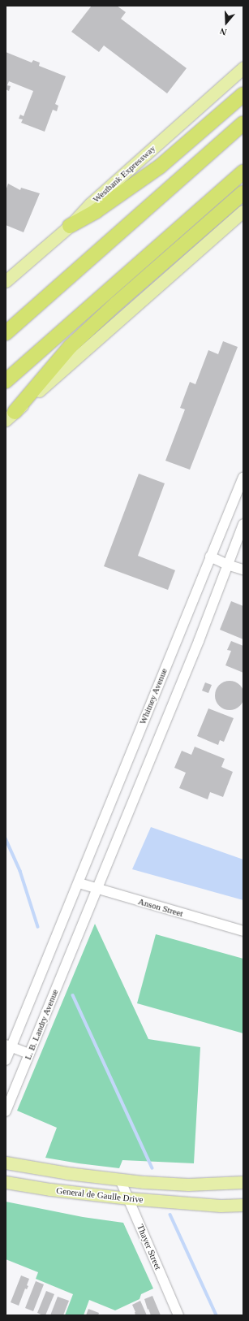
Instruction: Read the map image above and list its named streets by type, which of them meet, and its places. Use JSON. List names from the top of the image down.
{
  "streets": {
    "main road": ["Westbank Expressway", "General de Gaulle Drive"],
    "street": [
      "Whitney Avenue",
      "Anson Street",
      "L. B. Landry Avenue",
      "Thayer Street"
    ]
  },
  "crossings": [
    ["Whitney Avenue", "Anson Street"],
    ["Anson Street", "L. B. Landry Avenue"],
    ["General de Gaulle Drive", "Thayer Street"]
  ],
  "north": "bottom"
}
